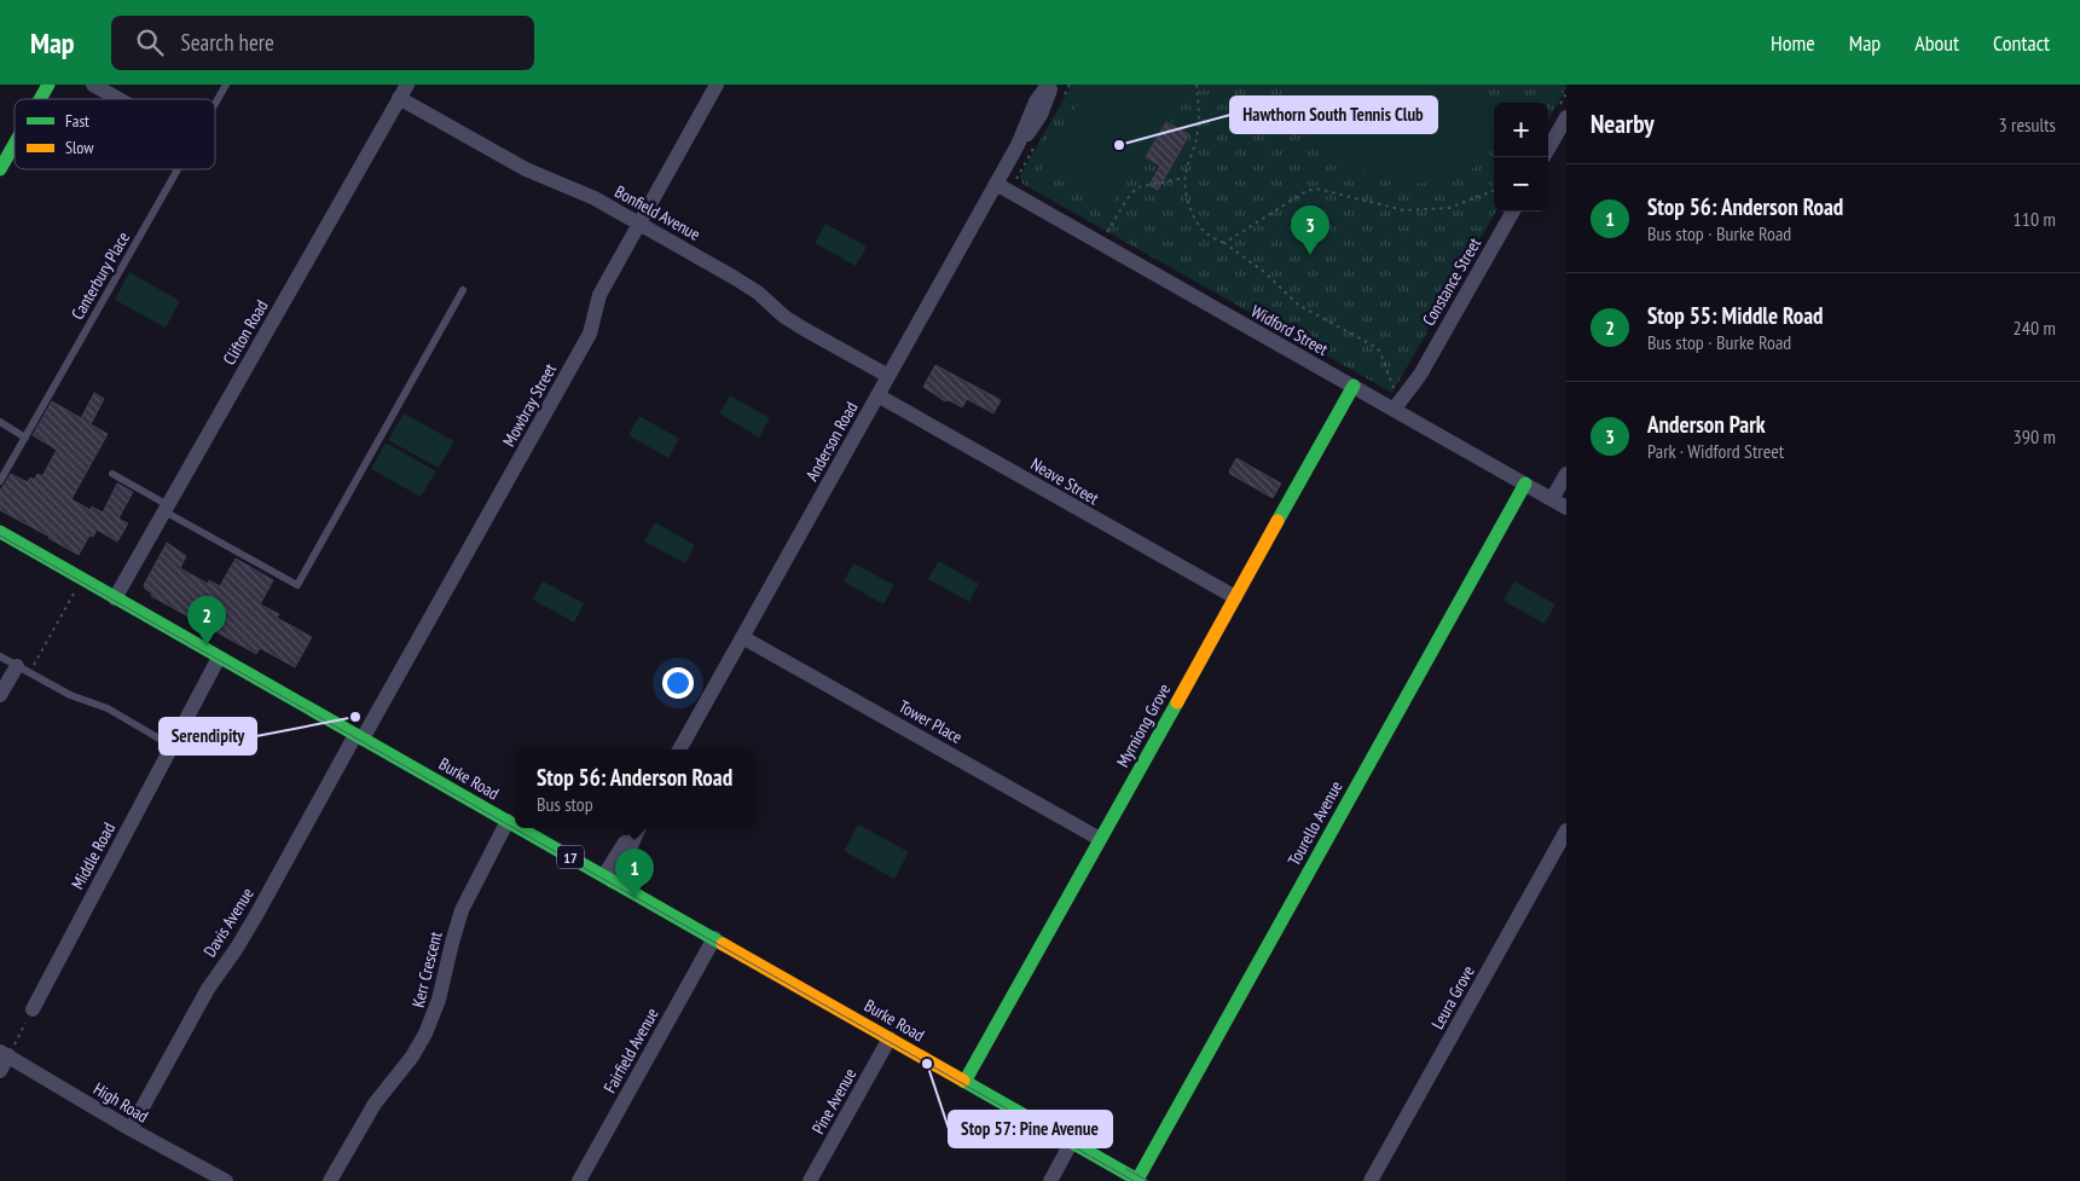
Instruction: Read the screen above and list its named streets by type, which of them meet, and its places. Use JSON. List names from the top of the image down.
{
  "streets": {
    "main road": [
      "Myrniong Grove",
      "Burke Road",
      "Tourello Avenue",
      "17"
    ],
    "street": [
      "Bonfield Avenue",
      "Constance Street",
      "Widford Street",
      "Clifton Road",
      "Mowbray Street",
      "Anderson Road",
      "Neave Street",
      "Tower Place",
      "Middle Road",
      "Davis Avenue",
      "Kerr Crescent",
      "Leura Grove",
      "Fairfield Avenue",
      "Pine Avenue",
      "High Road"
    ],
    "lane": ["Canterbury Place"]
  },
  "crossings": [
    ["Bonfield Avenue", "Clifton Road"],
    ["Bonfield Avenue", "Mowbray Street"],
    ["Bonfield Avenue", "Anderson Road"],
    ["Constance Street", "Widford Street"],
    ["Widford Street", "Anderson Road"],
    ["Widford Street", "Myrniong Grove"],
    ["Widford Street", "Tourello Avenue"],
    ["Clifton Road", "Burke Road"],
    ["Mowbray Street", "Burke Road"],
    ["Mowbray Street", "Davis Avenue"],
    ["Anderson Road", "Neave Street"],
    ["Anderson Road", "Tower Place"],
    ["Neave Street", "Myrniong Grove"],
    ["Tower Place", "Myrniong Grove"],
    ["Myrniong Grove", "Burke Road"],
    ["Burke Road", "Tourello Avenue"],
    ["Burke Road", "Middle Road"],
    ["Burke Road", "Davis Avenue"],
    ["Burke Road", "Kerr Crescent"],
    ["Burke Road", "Fairfield Avenue"],
    ["Burke Road", "Pine Avenue"],
    ["Davis Avenue", "High Road"]
  ],
  "places": ["Hawthorn South Tennis Club", "Serendipity", "Stop 57: Pine Avenue"],
  "legend": ["Fast", "Slow"],
  "page": {
    "header": "Map",
    "search": "Search here",
    "nav": [
      "Home",
      "Map",
      "About",
      "Contact"
    ],
    "heading": ["Nearby", "3 results"],
    "map_buttons": ["+", "−"],
    "list": [
      {
        "mark": "1",
        "name": "Stop 56: Anderson Road",
        "note": "Bus stop · Burke Road",
        "value": "110 m"
      },
      {
        "mark": "2",
        "name": "Stop 55: Middle Road",
        "note": "Bus stop · Burke Road",
        "value": "240 m"
      },
      {
        "mark": "3",
        "name": "Anderson Park",
        "note": "Park · Widford Street",
        "value": "390 m"
      }
    ],
    "pins": ["3", "2", "1"],
    "popup": ["Stop 56: Anderson Road", "Bus stop"]
  }
}
